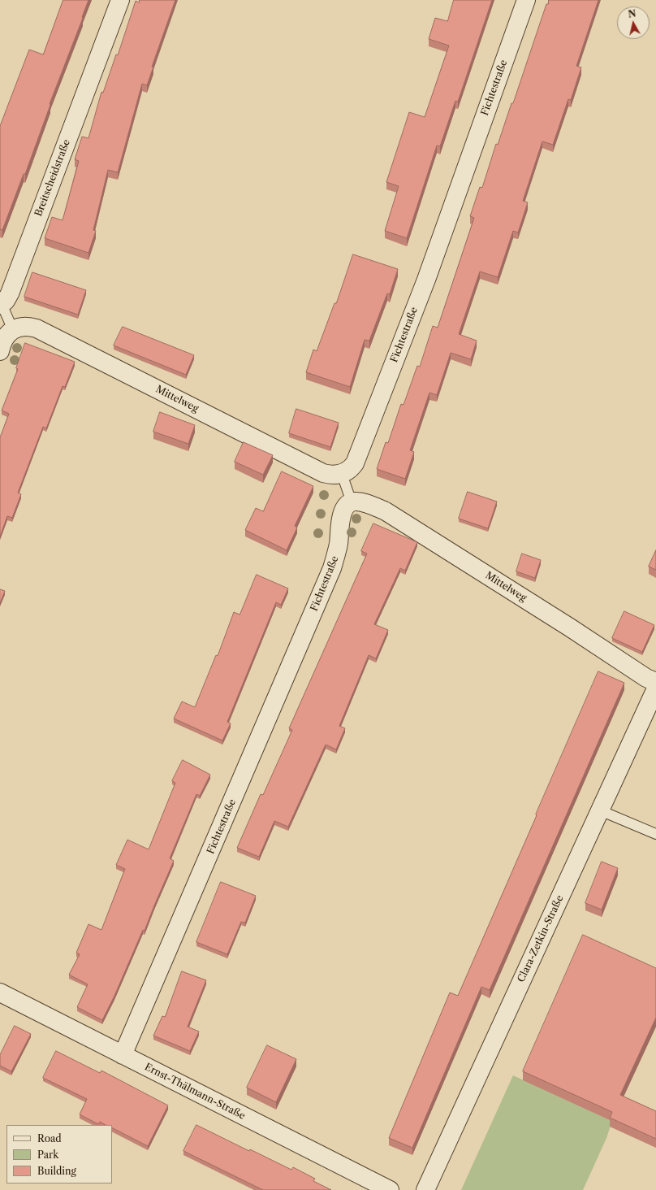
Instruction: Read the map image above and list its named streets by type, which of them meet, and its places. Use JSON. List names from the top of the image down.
{
  "streets": {
    "street": [
      "Fichtestraße",
      "Breitscheidstraße",
      "Mittelweg",
      "Clara-Zetkin-Straße",
      "Ernst-Thälmann-Straße"
    ]
  },
  "crossings": [
    ["Fichtestraße", "Mittelweg"],
    ["Fichtestraße", "Ernst-Thälmann-Straße"],
    ["Breitscheidstraße", "Mittelweg"]
  ],
  "legend": ["Road", "Park", "Building"],
  "north": "top"
}
